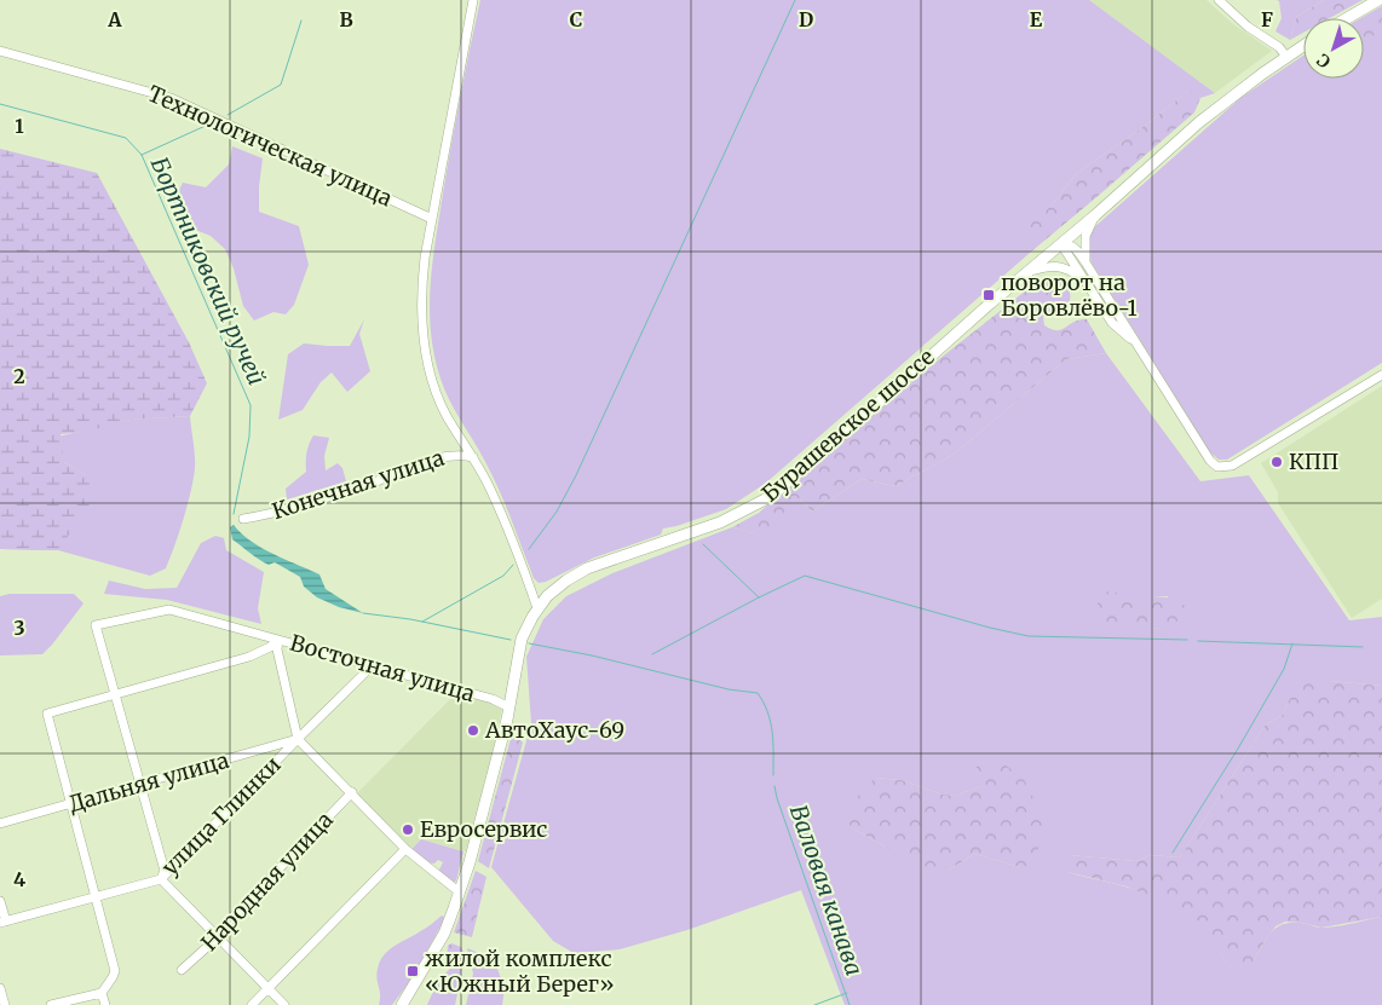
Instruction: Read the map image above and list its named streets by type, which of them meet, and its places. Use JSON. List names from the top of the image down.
{
  "streets": {
    "main road": ["Бурашевское шоссе"],
    "street": [
      "Технологическая улица",
      "Конечная улица",
      "Восточная улица",
      "Дальняя улица",
      "улица Глинки",
      "Народная улица"
    ]
  },
  "crossings": [
    ["Бурашевское шоссе", "Восточная улица"],
    ["Восточная улица", "Дальняя улица"],
    ["Восточная улица", "улица Глинки"],
    ["Дальняя улица", "улица Глинки"]
  ],
  "water": ["Бортниковский ручей", "Валовая канава"],
  "places": {
    "transit": ["поворот на Боровлёво-1", "жилой комплекс «Южный Берег»"],
    "other": ["КПП", "АвтоХаус-69", "Евросервис"]
  },
  "north": "bottom left",
  "grid": {
    "columns": [
      "A",
      "B",
      "C",
      "D",
      "E",
      "F"
    ],
    "rows": [
      "1",
      "2",
      "3",
      "4"
    ]
  }
}
